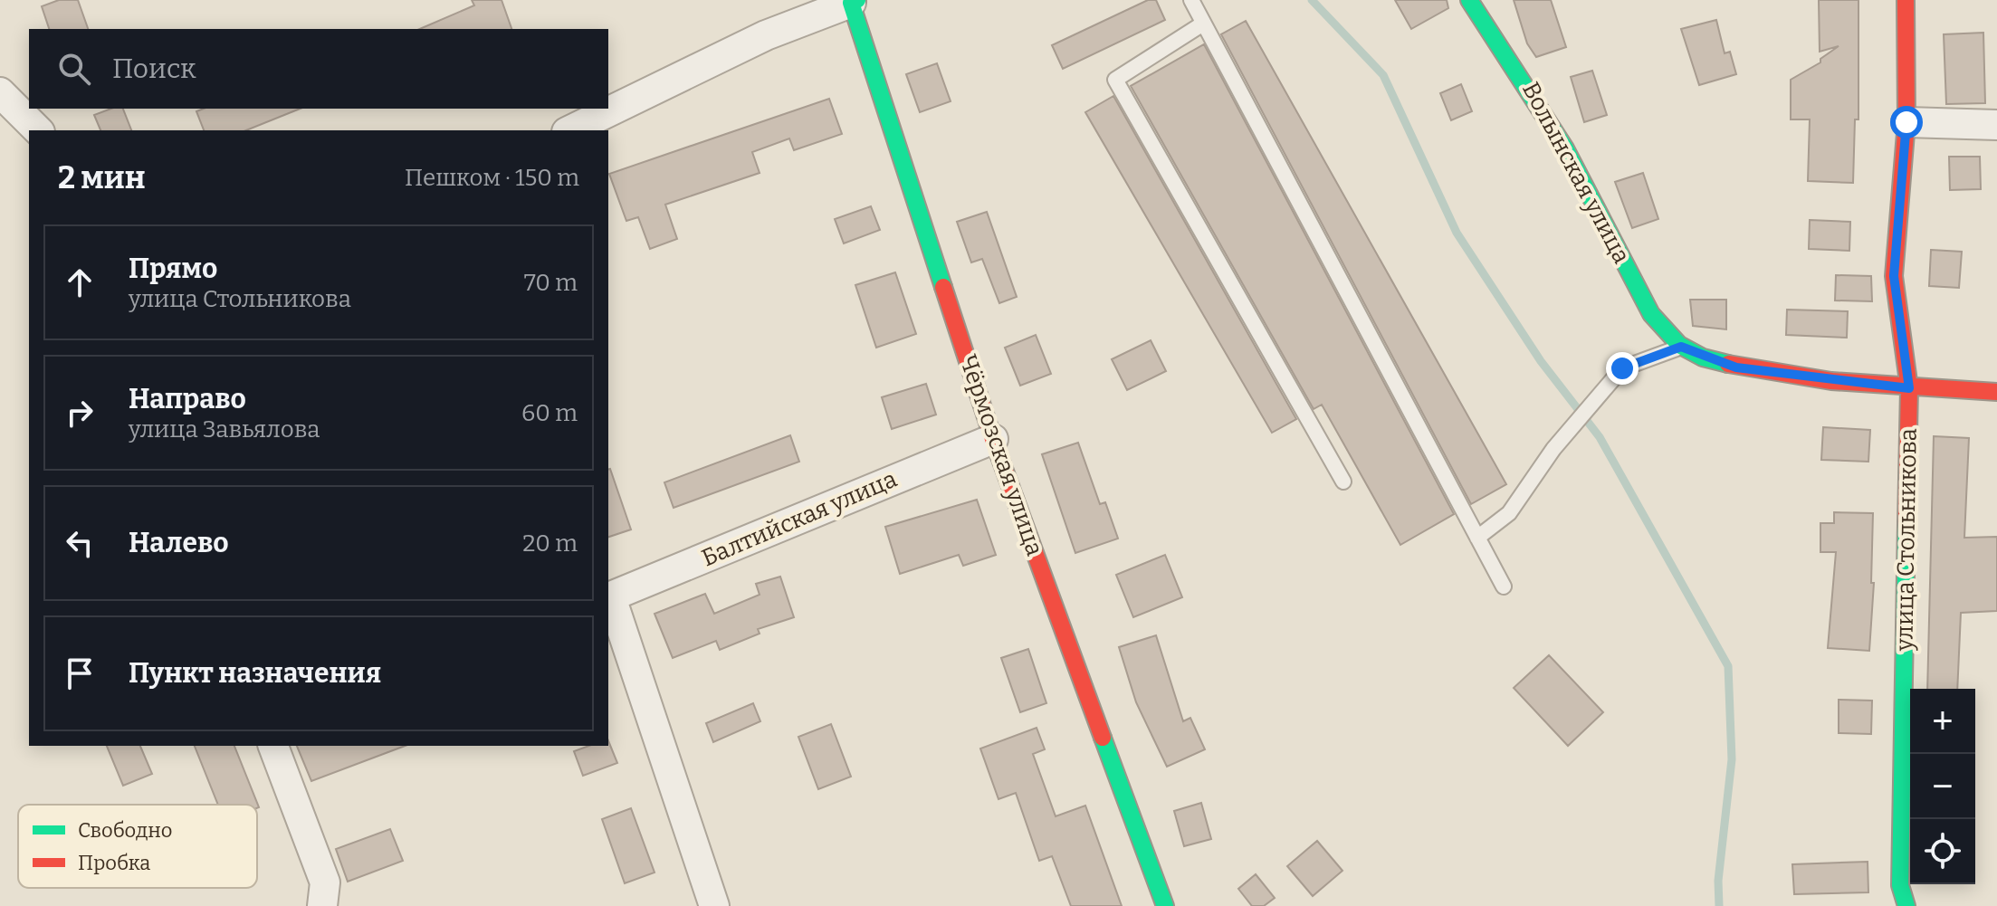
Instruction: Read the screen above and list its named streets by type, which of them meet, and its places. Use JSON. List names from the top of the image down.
{
  "streets": {
    "street": [
      "Волынская улица",
      "Чёрмозская улица",
      "Балтийская улица",
      "улица Стольникова"
    ]
  },
  "crossings": [
    ["Чёрмозская улица", "Балтийская улица"]
  ],
  "legend": ["Свободно", "Пробка"],
  "page": {
    "search": "Поиск",
    "heading": ["2 мин", "Пешком · 150 m"],
    "list": [
      ["Прямо", "улица Стольникова", "70 m"],
      ["Направо", "улица Завьялова", "60 m"],
      ["Налево", "20 m"],
      "Пункт назначения"
    ],
    "map_buttons": ["+", "−"]
  }
}
